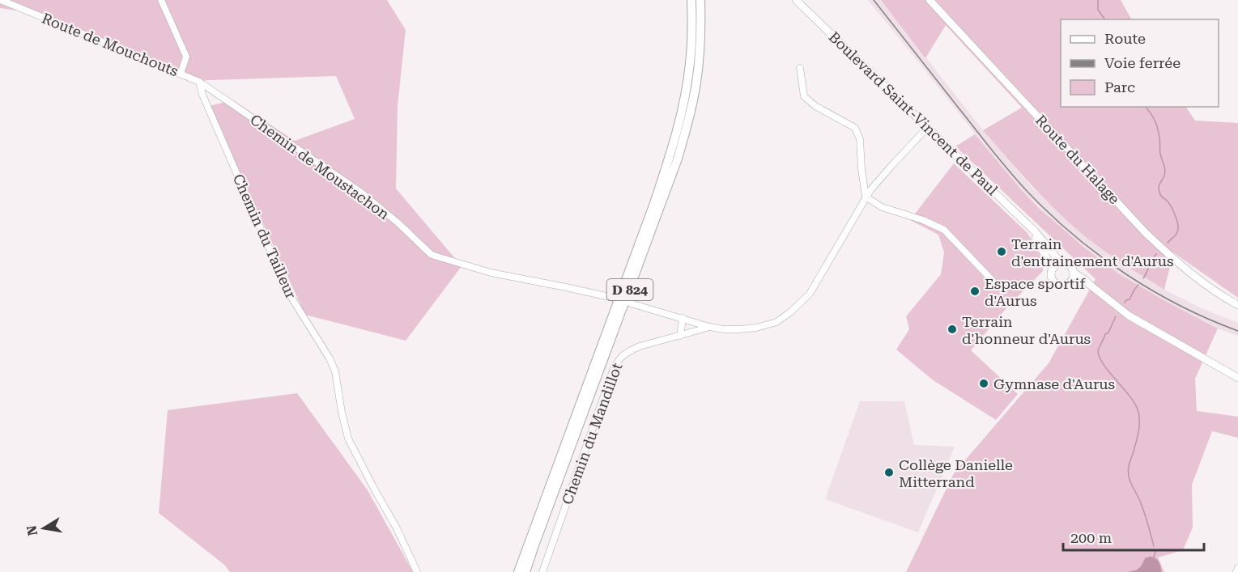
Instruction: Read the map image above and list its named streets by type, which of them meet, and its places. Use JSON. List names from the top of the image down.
{
  "streets": {
    "highway": ["D 824"],
    "main road": ["Boulevard Saint-Vincent de Paul", "Route du Halage"],
    "street": [
      "Route de Mouchouts",
      "Chemin de Moustachon",
      "Chemin du Tailleur",
      "Chemin du Mandillot"
    ]
  },
  "crossings": [
    ["Route de Mouchouts", "Chemin de Moustachon"],
    ["Route de Mouchouts", "Chemin du Tailleur"],
    ["Chemin de Moustachon", "Chemin du Tailleur"]
  ],
  "places": [
    "Terrain d'entrainement d'Aurus",
    "Espace sportif d'Aurus",
    "Terrain d'honneur d'Aurus",
    "Gymnase d'Aurus",
    "Collège Danielle Mitterrand"
  ],
  "legend": ["Route", "Voie ferrée", "Parc"],
  "scale_bar": "200 m",
  "north": "left"
}
